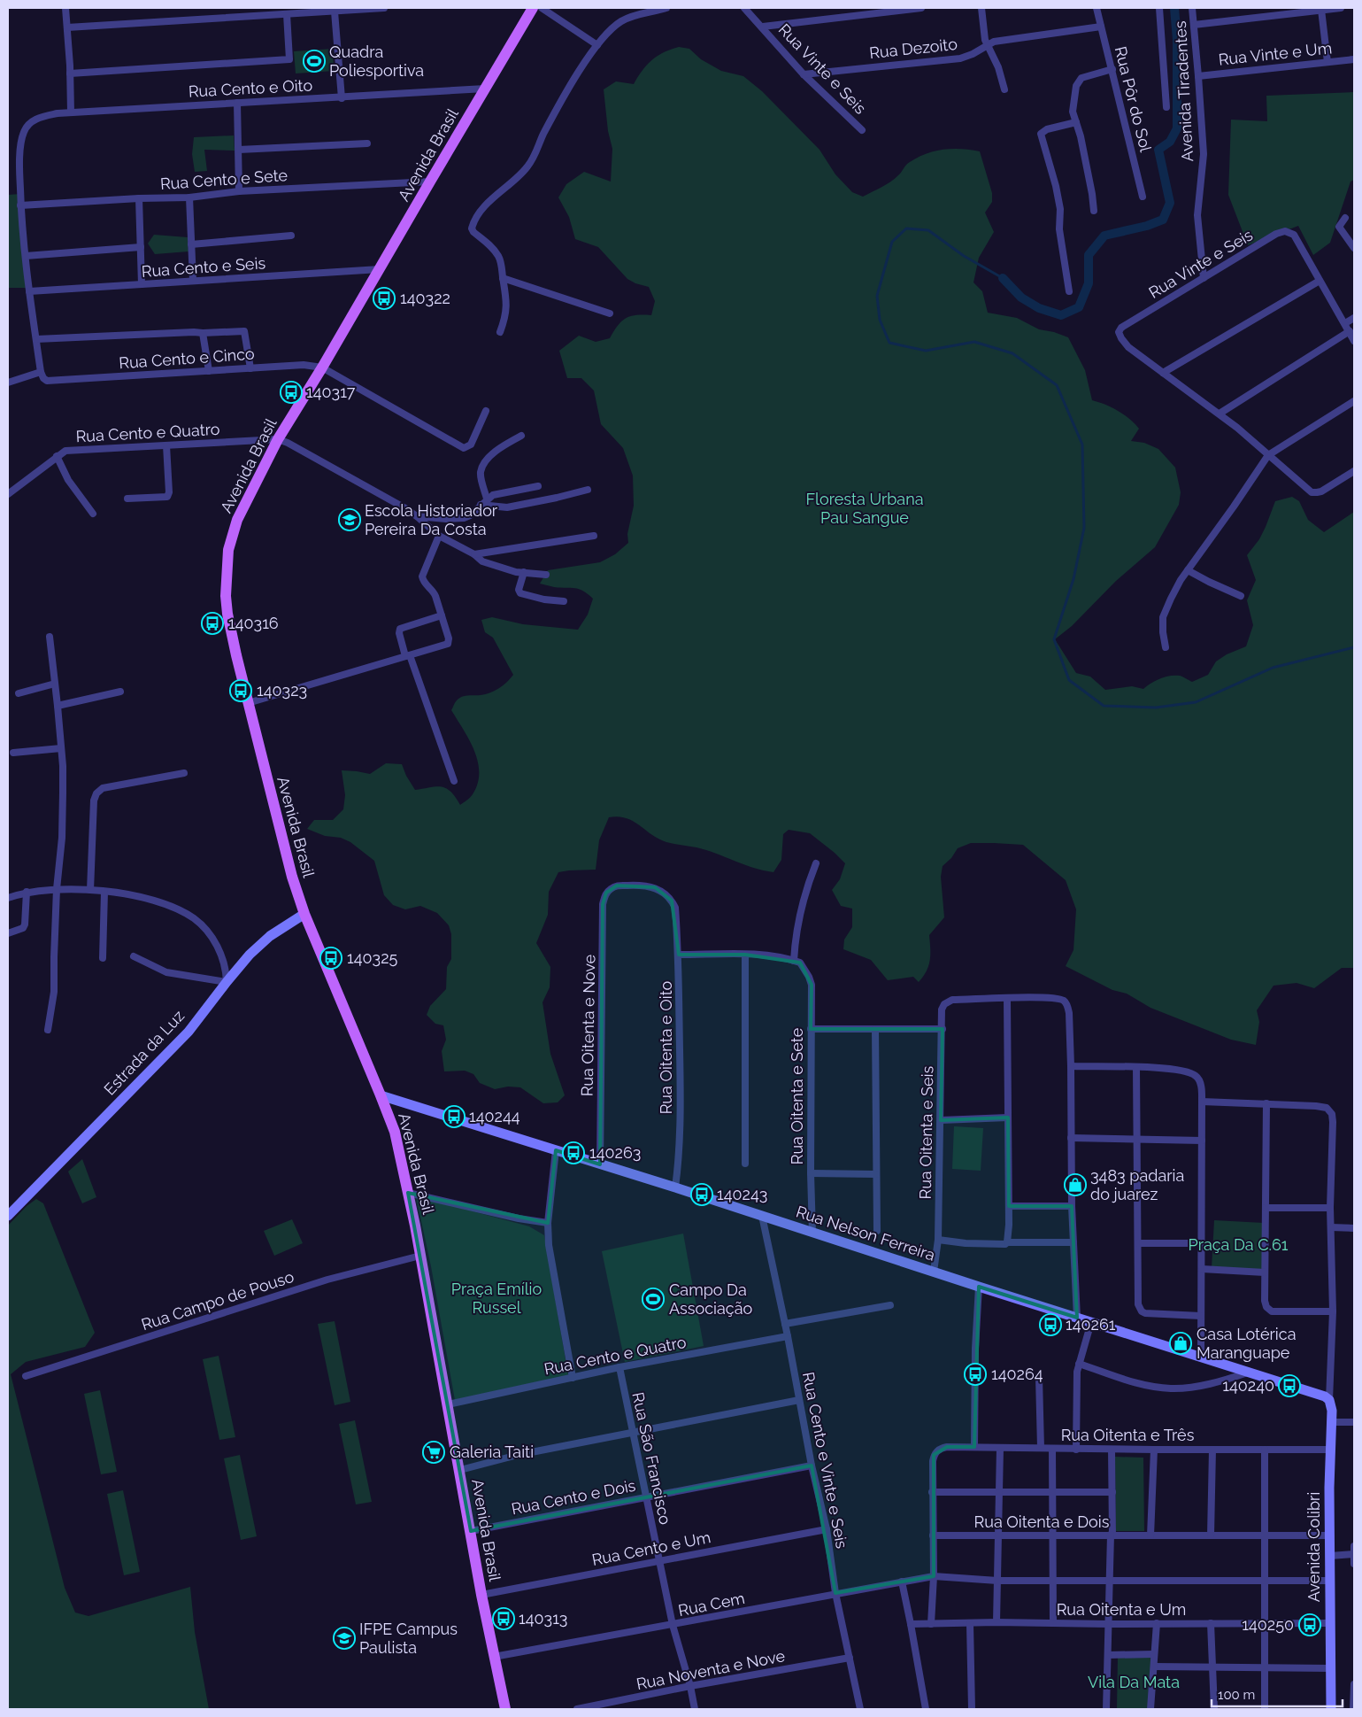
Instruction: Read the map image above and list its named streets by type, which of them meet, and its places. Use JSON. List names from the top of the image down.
{
  "streets": {
    "main road": [
      "Avenida Brasil",
      "Estrada da Luz",
      "Rua Nelson Ferreira",
      "Avenida Colibri"
    ],
    "street": [
      "Rua Dezoito",
      "Rua Vinte e Um",
      "Rua Vinte e Seis",
      "Rua Cento e Oito",
      "Avenida Tiradentes",
      "Rua Pôr do Sol",
      "Rua Cento e Sete",
      "Rua Cento e Seis",
      "Rua Cento e Cinco",
      "Rua Cento e Quatro",
      "Rua Oitenta e Nove",
      "Rua Oitenta e Oito",
      "Rua Oitenta e Sete",
      "Rua Oitenta e Seis",
      "Rua Campo de Pouso",
      "Rua Oitenta e Três",
      "Rua São Francisco",
      "Rua Cento e Vinte e Seis",
      "Rua Cento e Dois",
      "Rua Oitenta e Dois",
      "Rua Cento e Um",
      "Rua Cem",
      "Rua Oitenta e Um",
      "Rua Noventa e Nove"
    ]
  },
  "crossings": [
    ["Rua Dezoito", "Rua Vinte e Seis"],
    ["Rua Dezoito", "Rua Pôr do Sol"],
    ["Rua Vinte e Um", "Avenida Tiradentes"],
    ["Rua Vinte e Seis", "Avenida Tiradentes"],
    ["Rua Cento e Oito", "Avenida Brasil"],
    ["Rua Cento e Oito", "Rua Cento e Sete"],
    ["Avenida Brasil", "Rua Cento e Sete"],
    ["Avenida Brasil", "Rua Cento e Seis"],
    ["Avenida Brasil", "Rua Cento e Cinco"],
    ["Avenida Brasil", "Rua Cento e Quatro"],
    ["Avenida Brasil", "Estrada da Luz"],
    ["Avenida Brasil", "Rua Nelson Ferreira"],
    ["Avenida Brasil", "Rua Campo de Pouso"],
    ["Avenida Brasil", "Rua Cento e Dois"],
    ["Avenida Brasil", "Rua Cento e Um"],
    ["Avenida Brasil", "Rua Cem"],
    ["Rua Cento e Quatro", "Rua São Francisco"],
    ["Rua Cento e Quatro", "Rua Cento e Vinte e Seis"],
    ["Rua Oitenta e Nove", "Rua Oitenta e Oito"],
    ["Rua Oitenta e Nove", "Rua Nelson Ferreira"],
    ["Rua Oitenta e Oito", "Rua Nelson Ferreira"],
    ["Rua Oitenta e Sete", "Rua Nelson Ferreira"],
    ["Rua Oitenta e Seis", "Rua Nelson Ferreira"],
    ["Rua Nelson Ferreira", "Rua Cento e Vinte e Seis"],
    ["Rua Nelson Ferreira", "Avenida Colibri"],
    ["Rua Oitenta e Três", "Avenida Colibri"],
    ["Rua São Francisco", "Rua Cento e Dois"],
    ["Rua São Francisco", "Rua Cento e Um"],
    ["Rua São Francisco", "Rua Cem"],
    ["Rua São Francisco", "Rua Noventa e Nove"],
    ["Rua Cento e Vinte e Seis", "Rua Cento e Dois"],
    ["Rua Cento e Vinte e Seis", "Rua Cento e Um"],
    ["Rua Cento e Vinte e Seis", "Rua Cem"],
    ["Rua Cento e Vinte e Seis", "Rua Noventa e Nove"],
    ["Rua Oitenta e Dois", "Avenida Colibri"],
    ["Avenida Colibri", "Rua Cem"],
    ["Avenida Colibri", "Rua Oitenta e Um"]
  ],
  "parks": [
    "Floresta Urbana Pau Sangue",
    "Praça Da C.61",
    "Praça Emílio Russel",
    "Vila Da Mata"
  ],
  "places": {
    "sports": ["Quadra Poliesportiva", "Campo Da Associação"],
    "bus stop": [
      "140322",
      "140317",
      "140316",
      "140323",
      "140325",
      "140244",
      "140263",
      "140243",
      "140261",
      "140264",
      "140240",
      "140313",
      "140250"
    ],
    "school or university": ["Escola Historiador Pereira Da Costa", "IFPE Campus Paulista"],
    "shop": ["3483 padaria do juarez", "Casa Lotérica Maranguape"],
    "supermarket": ["Galeria Taiti"]
  },
  "scale_bar": "100 m"
}
